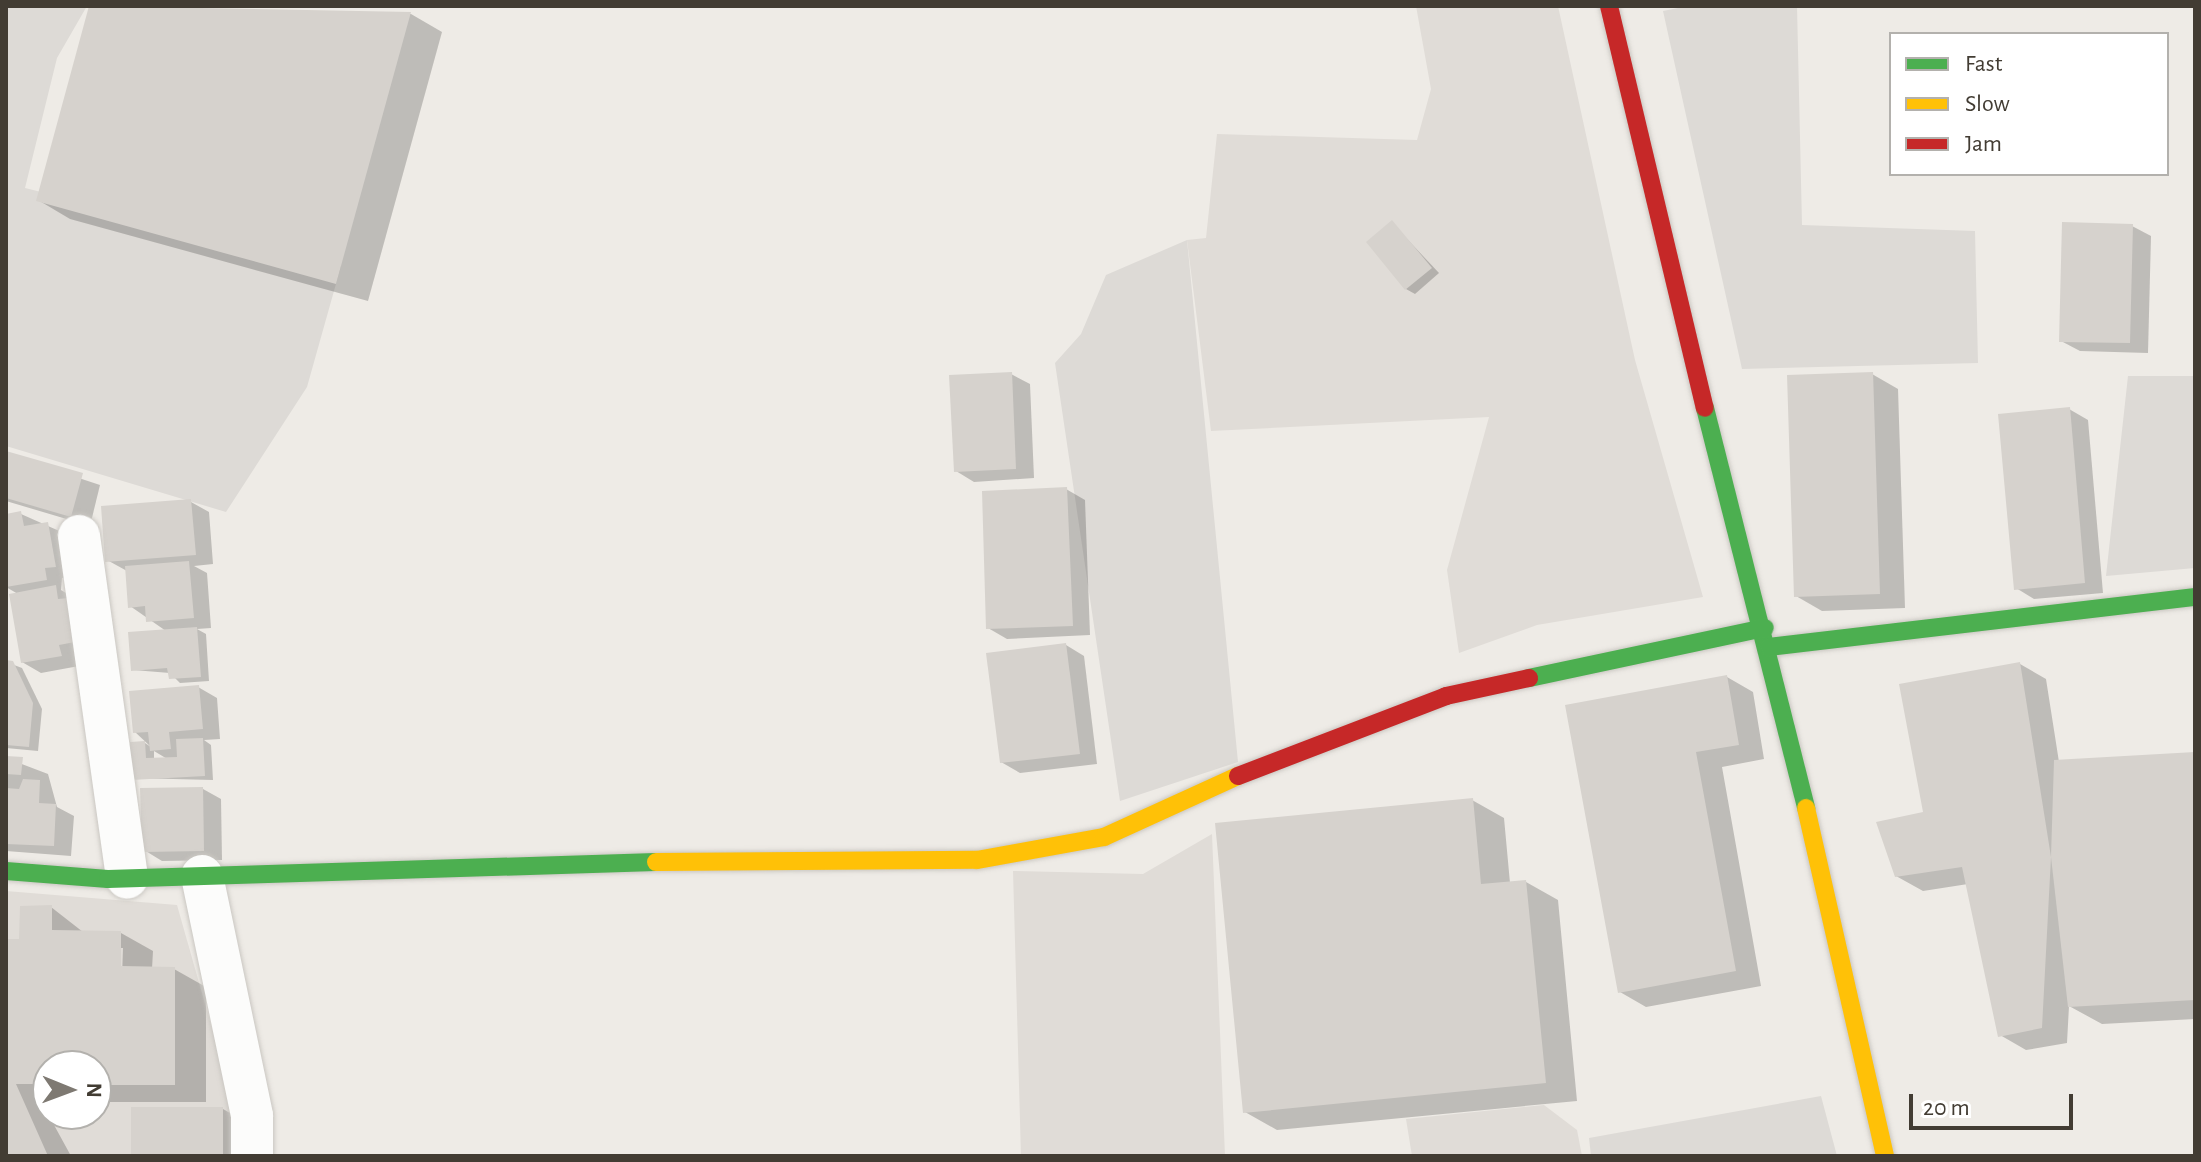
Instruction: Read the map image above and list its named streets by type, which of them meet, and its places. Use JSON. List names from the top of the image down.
{
  "legend": ["Fast", "Slow", "Jam"],
  "scale_bar": "20 m",
  "north": "right"
}
